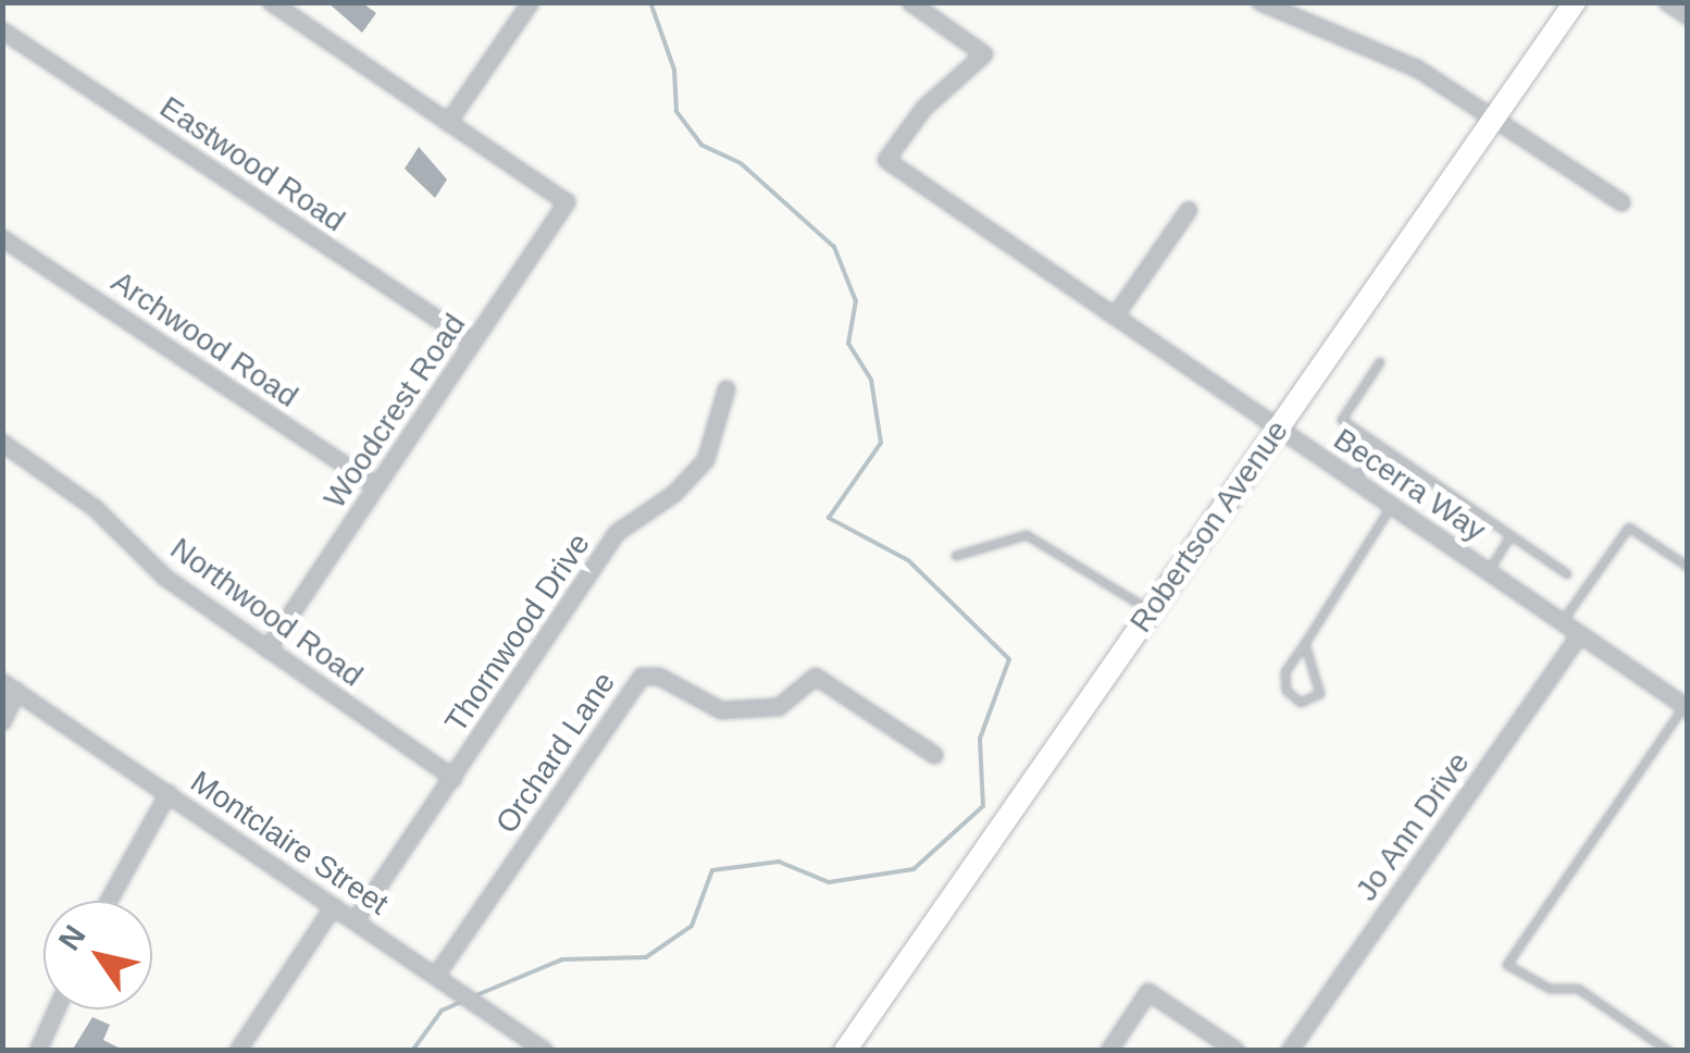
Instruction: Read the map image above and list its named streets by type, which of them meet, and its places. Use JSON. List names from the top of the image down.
{
  "streets": {
    "street": [
      "Eastwood Road",
      "Archwood Road",
      "Woodcrest Road",
      "Becerra Way",
      "Robertson Avenue",
      "Northwood Road",
      "Thornwood Drive",
      "Orchard Lane",
      "Jo Ann Drive",
      "Montclaire Street"
    ]
  },
  "crossings": [
    ["Eastwood Road", "Woodcrest Road"],
    ["Archwood Road", "Woodcrest Road"],
    ["Woodcrest Road", "Northwood Road"],
    ["Becerra Way", "Robertson Avenue"],
    ["Becerra Way", "Jo Ann Drive"],
    ["Northwood Road", "Thornwood Drive"],
    ["Thornwood Drive", "Montclaire Street"],
    ["Orchard Lane", "Montclaire Street"]
  ],
  "north": "top left"
}
